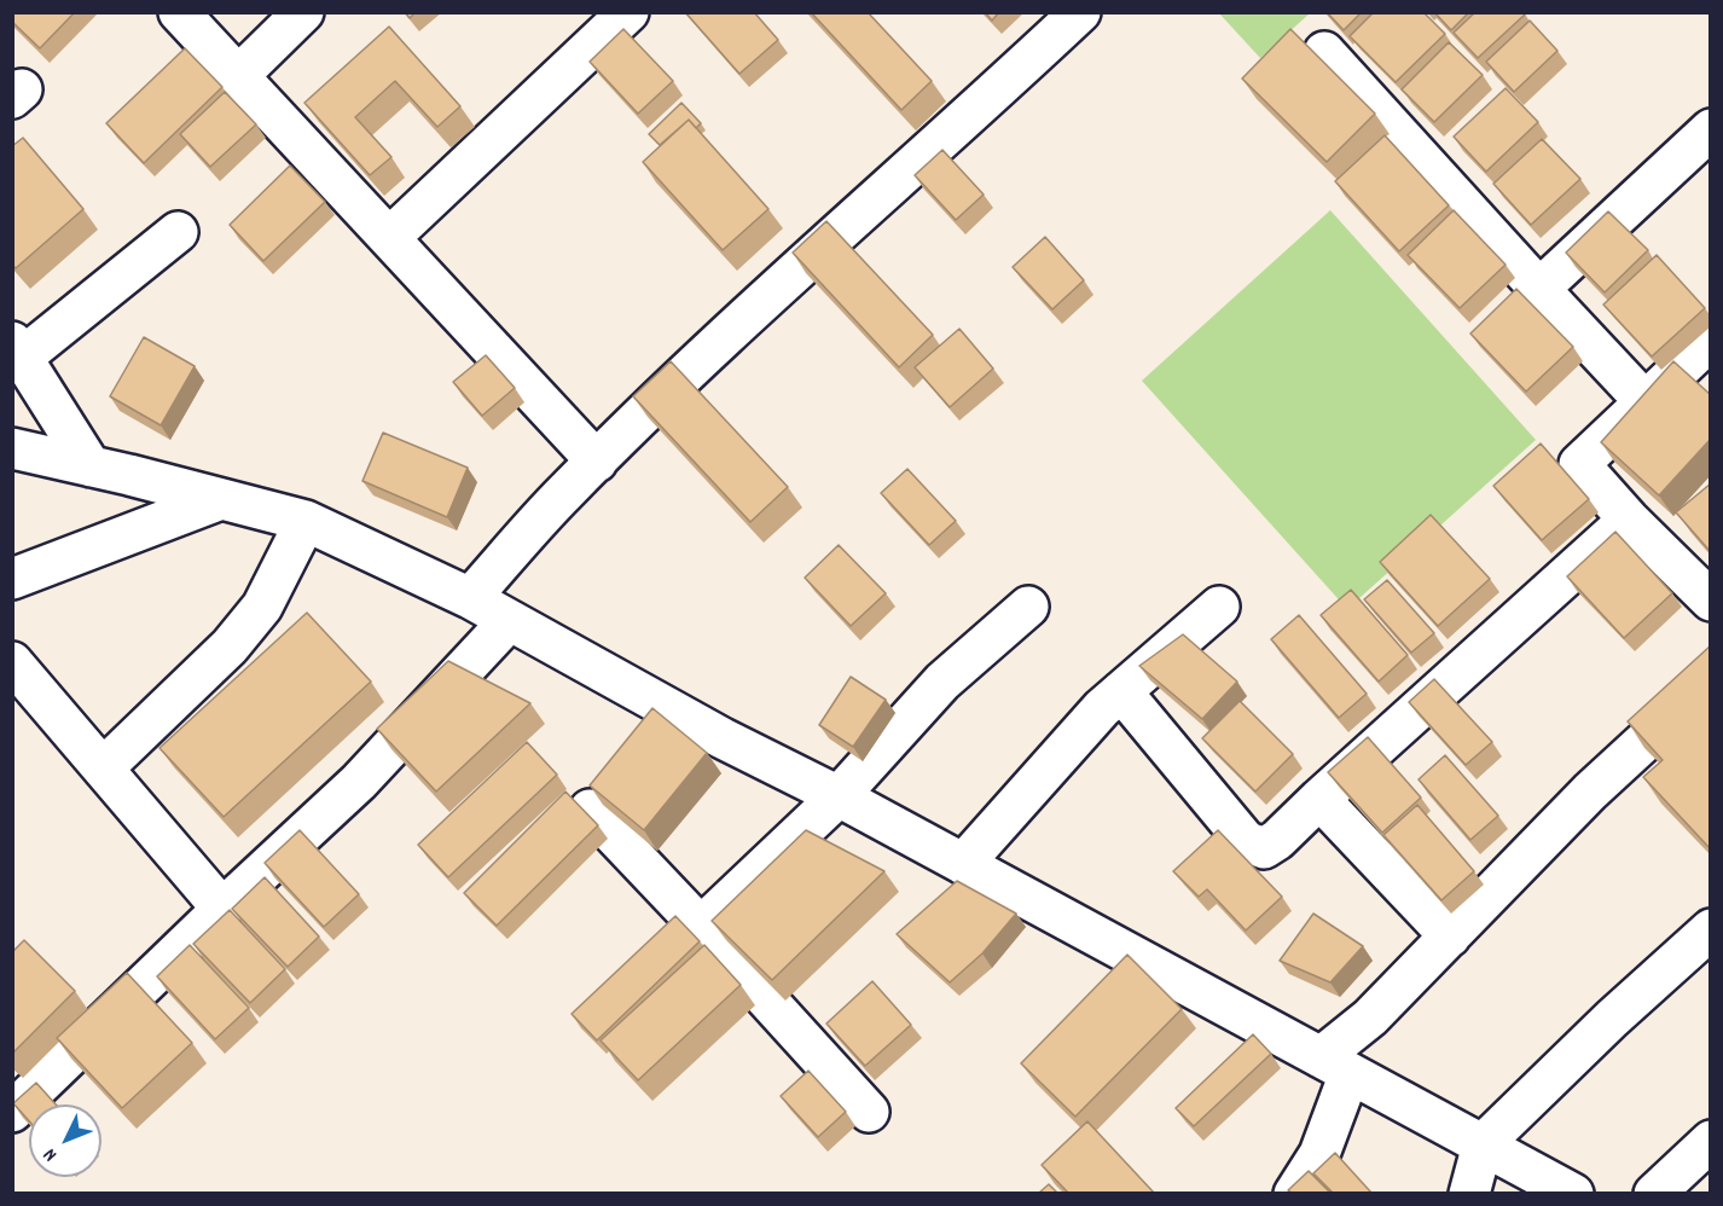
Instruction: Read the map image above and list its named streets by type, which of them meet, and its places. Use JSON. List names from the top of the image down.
{
  "north": "bottom left"
}
